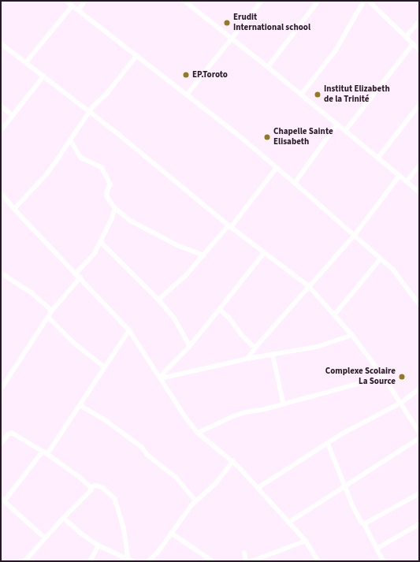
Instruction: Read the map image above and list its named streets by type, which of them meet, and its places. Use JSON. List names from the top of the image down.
{
  "places": [
    "Erudit International school",
    "EP.Toroto",
    "Institut Elizabeth de la Trinité",
    "Chapelle Sainte Elisabeth",
    "Complexe Scolaire La Source"
  ]
}
